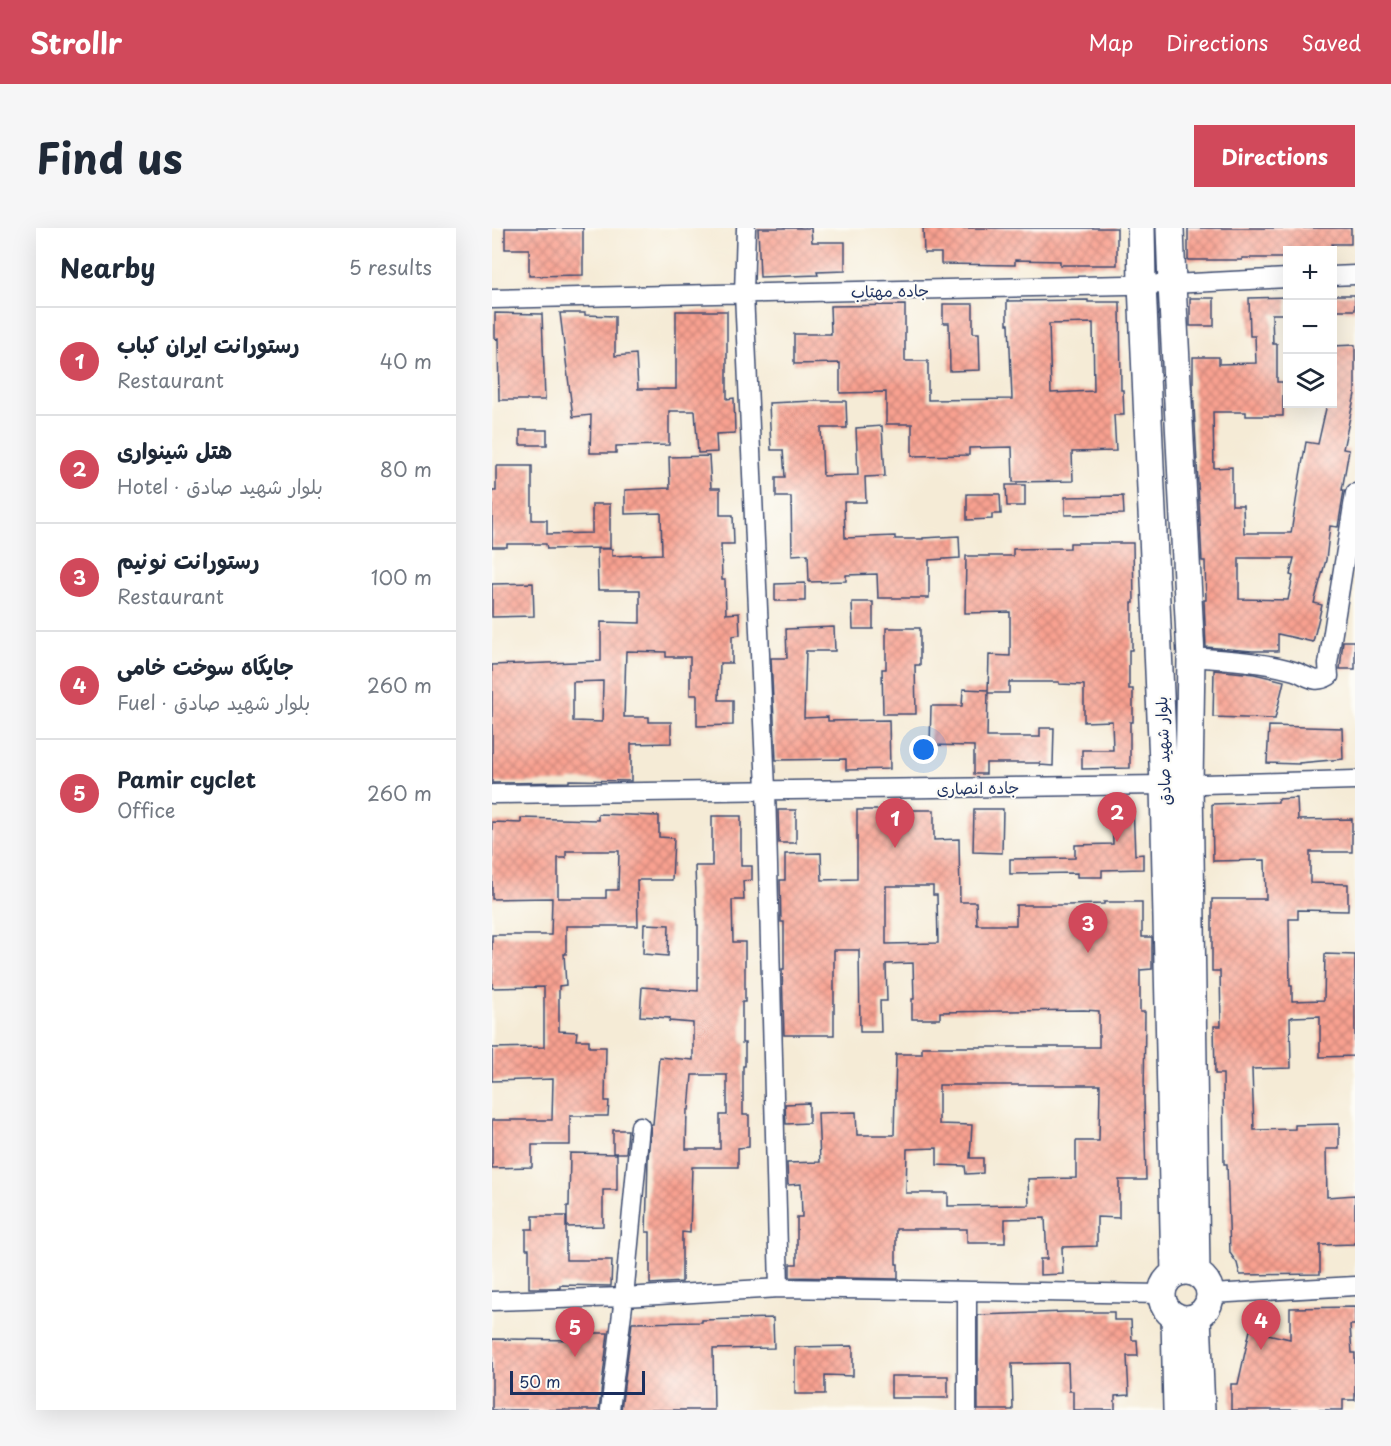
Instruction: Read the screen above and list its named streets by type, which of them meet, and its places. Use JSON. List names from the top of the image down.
{
  "streets": {
    "main road": ["بلوار شهید صادق"],
    "street": ["جاده مهتاب", "جاده انصاری"]
  },
  "crossings": [
    ["جاده مهتاب", "بلوار شهید صادق"],
    ["بلوار شهید صادق", "جاده انصاری"]
  ],
  "scale_bar": "50 m",
  "page": {
    "header": "Strollr",
    "nav": ["Map", "Directions", "Saved"],
    "title": "Find us",
    "buttons": "Directions",
    "heading": ["Nearby", "5 results"],
    "map_buttons": ["+", "−"],
    "list": [
      {
        "mark": "1",
        "name": "رستورانت ایران کباب",
        "note": "Restaurant",
        "value": "40 m"
      },
      {
        "mark": "2",
        "name": "هتل شینواری",
        "note": "Hotel · بلوار شهید صادق",
        "value": "80 m"
      },
      {
        "mark": "3",
        "name": "رستورانت نونیم",
        "note": "Restaurant",
        "value": "100 m"
      },
      {
        "mark": "4",
        "name": "جایگاه سوخت خامی",
        "note": "Fuel · بلوار شهید صادق",
        "value": "260 m"
      },
      {
        "mark": "5",
        "name": "Pamir cyclet",
        "note": "Office",
        "value": "260 m"
      }
    ],
    "pins": [
      "2",
      "1",
      "3",
      "4",
      "5"
    ],
    "scale": "50 m"
  }
}
